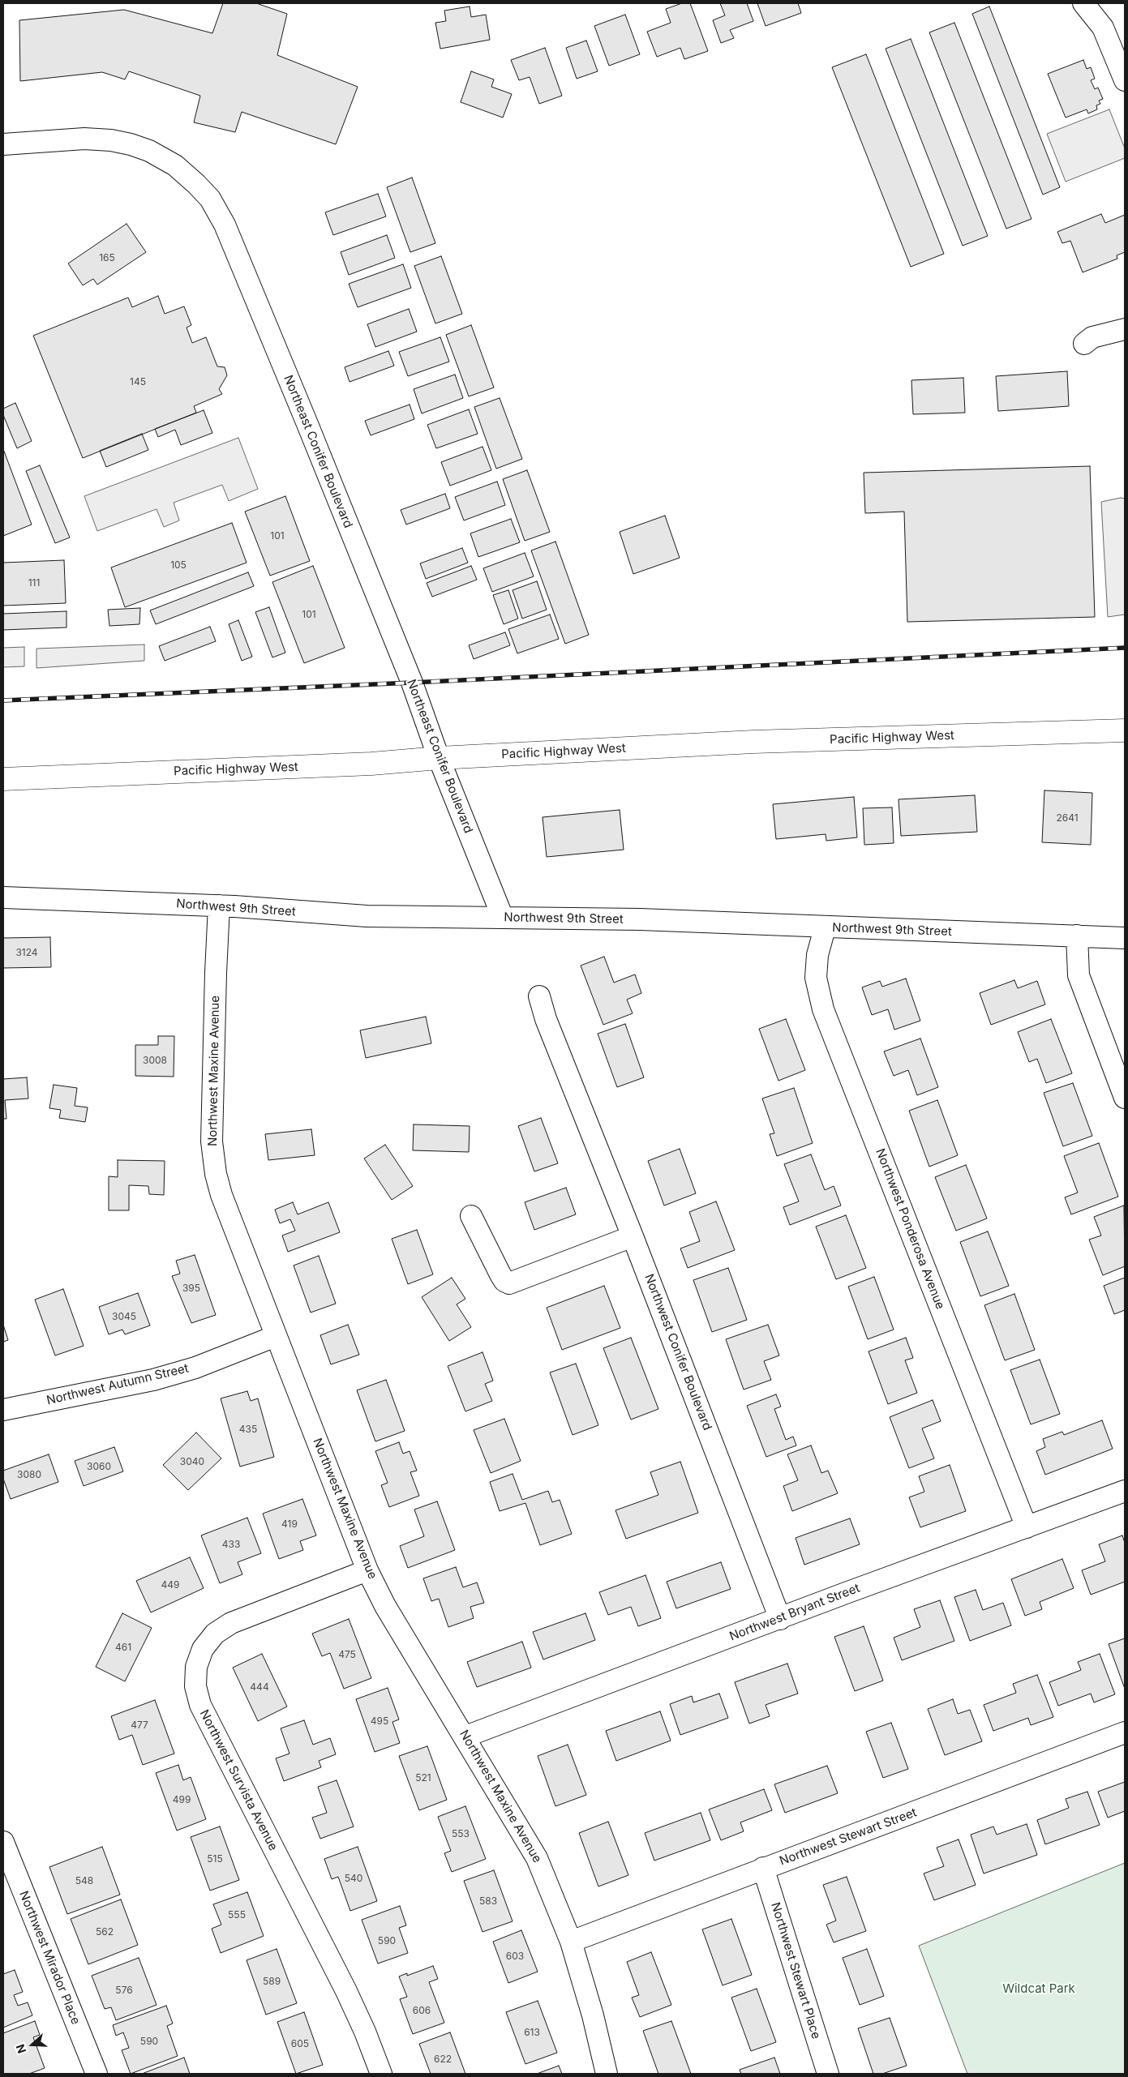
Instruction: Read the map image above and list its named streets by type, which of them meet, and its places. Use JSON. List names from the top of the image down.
{
  "streets": {
    "highway": ["Pacific Highway West"],
    "street": [
      "Northeast Conifer Boulevard",
      "Northwest 9th Street",
      "Northwest Maxine Avenue",
      "Northwest Ponderosa Avenue",
      "Northwest Conifer Boulevard",
      "Northwest Autumn Street",
      "Northwest Bryant Street",
      "Northwest Survista Avenue",
      "Northwest Stewart Street",
      "Northwest Mirador Place",
      "Northwest Stewart Place"
    ]
  },
  "crossings": [
    ["Northeast Conifer Boulevard", "Pacific Highway West"],
    ["Northeast Conifer Boulevard", "Northwest 9th Street"],
    ["Northwest 9th Street", "Northwest Maxine Avenue"],
    ["Northwest 9th Street", "Northwest Ponderosa Avenue"],
    ["Northwest Maxine Avenue", "Northwest Autumn Street"],
    ["Northwest Maxine Avenue", "Northwest Bryant Street"],
    ["Northwest Maxine Avenue", "Northwest Survista Avenue"],
    ["Northwest Maxine Avenue", "Northwest Stewart Street"],
    ["Northwest Ponderosa Avenue", "Northwest Bryant Street"],
    ["Northwest Conifer Boulevard", "Northwest Bryant Street"],
    ["Northwest Stewart Street", "Northwest Stewart Place"]
  ],
  "parks": ["Wildcat Park"],
  "house_numbers": [
    "165",
    "145",
    "101",
    "105",
    "111",
    "101",
    "2641",
    "3124",
    "3008",
    "395",
    "3045",
    "435",
    "3040",
    "3060",
    "3080",
    "419",
    "433",
    "449",
    "461",
    "475",
    "444",
    "495",
    "477",
    "521",
    "499",
    "553",
    "515",
    "540",
    "548",
    "583",
    "555",
    "562",
    "590",
    "603",
    "589",
    "576",
    "606",
    "613",
    "590",
    "605",
    "622"
  ],
  "north": "left"
}
